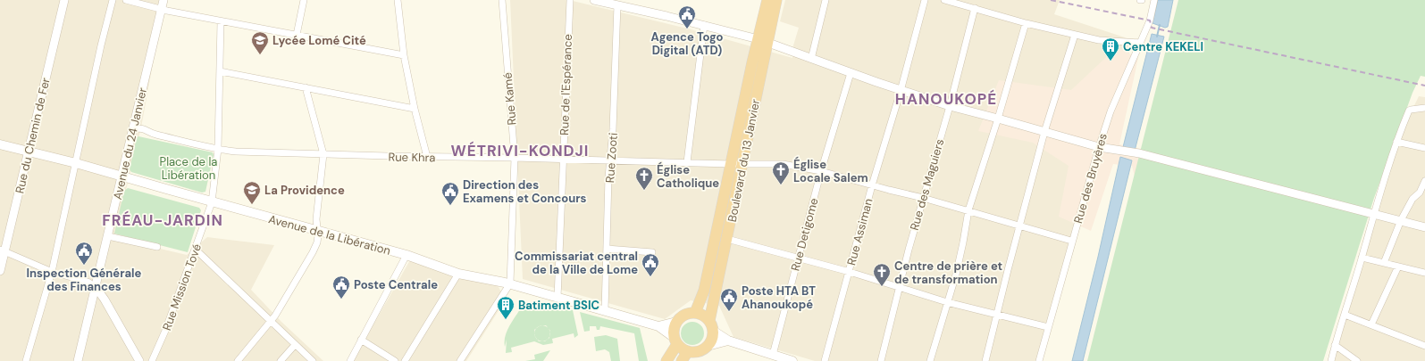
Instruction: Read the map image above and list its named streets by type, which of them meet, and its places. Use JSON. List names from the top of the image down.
{
  "streets": {
    "highway": ["Boulevard du 13 Janvier"],
    "main road": ["Avenue de la Libération"],
    "street": [
      "Rue de l'Espérance",
      "Rue Kamé",
      "Rue du Chemin de Fer",
      "Avenue du 24 Janvier",
      "Rue Khra",
      "Rue Zooti",
      "Rue des Bruyères",
      "Rue des Maguiers",
      "Rue Assiman",
      "Rue Detigome",
      "Rue Mission Tové"
    ]
  },
  "crossings": [
    ["Rue de l'Espérance", "Rue Khra"],
    ["Rue de l'Espérance", "Avenue de la Libération"],
    ["Rue Kamé", "Rue Khra"],
    ["Rue Kamé", "Avenue de la Libération"],
    ["Rue du Chemin de Fer", "Avenue de la Libération"],
    ["Avenue du 24 Janvier", "Rue Khra"],
    ["Avenue du 24 Janvier", "Avenue de la Libération"],
    ["Rue Khra", "Rue Zooti"],
    ["Rue Khra", "Boulevard du 13 Janvier"],
    ["Rue Khra", "Rue des Bruyères"],
    ["Rue Khra", "Rue des Maguiers"],
    ["Rue Khra", "Rue Assiman"],
    ["Rue Khra", "Rue Detigome"],
    ["Rue Khra", "Rue Mission Tové"],
    ["Rue Zooti", "Avenue de la Libération"],
    ["Avenue de la Libération", "Rue Mission Tové"]
  ],
  "districts": ["HANOUKOPÉ", "WÉTRIVI-KONDJI", "FRÉAU-JARDIN"],
  "parks": ["Place de la Libération"],
  "places": {
    "public building": [
      "Agence Togo Digital (ATD)",
      "Direction des Examens et Concours",
      "Inspection Générale des Finances",
      "Commissariat central de la Ville de Lome",
      "Poste Centrale",
      "Poste HTA BT Ahanoukopé"
    ],
    "school or university": ["Lycée Lomé Cité", "La Providence"],
    "building": ["Centre KEKELI", "Batiment BSIC"],
    "church": ["Église Locale Salem", "Église Catholique", "Centre de prière et de transformation"]
  }
}
